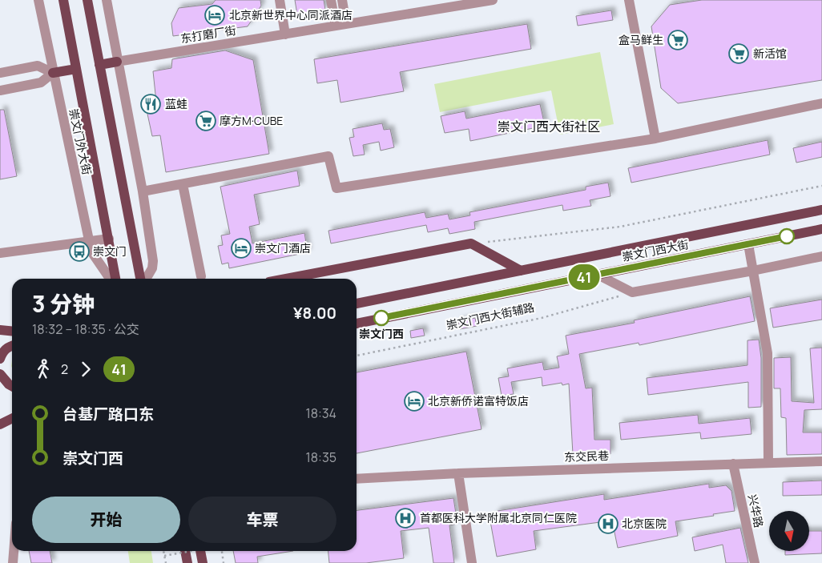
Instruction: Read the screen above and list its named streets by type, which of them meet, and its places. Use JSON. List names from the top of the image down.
{
  "streets": {
    "main road": ["崇文门外大街", "崇文门西大街"],
    "street": ["东打磨厂街", "东交民巷", "兴华路"],
    "path": ["崇文门西大街辅路"]
  },
  "crossings": [
    ["东交民巷", "兴华路"]
  ],
  "districts": ["崇文门西大街社区"],
  "places": {
    "hotel": ["北京新世界中心同派酒店", "崇文门酒店", "北京新侨诺富特饭店"],
    "supermarket": ["盒马鲜生", "新活馆", "摩方M·CUBE"],
    "restaurant": ["蓝蛙"],
    "bus stop": ["崇文门"],
    "other": ["崇文门西"],
    "hospital": ["首都医科大学附属北京同仁医院", "北京医院"]
  },
  "lines": ["bus line 41"],
  "north": "bottom",
  "page": {
    "on_map": "41",
    "heading": ["3 分钟", "18:32 – 18:35 · 公交", "¥8.00"],
    "legs": ["2", "41"],
    "list": [
      {
        "name": "台基厂路口东",
        "value": "18:34"
      },
      {
        "name": "崇文门西",
        "value": "18:35"
      }
    ],
    "buttons": ["开始", "车票"]
  }
}
